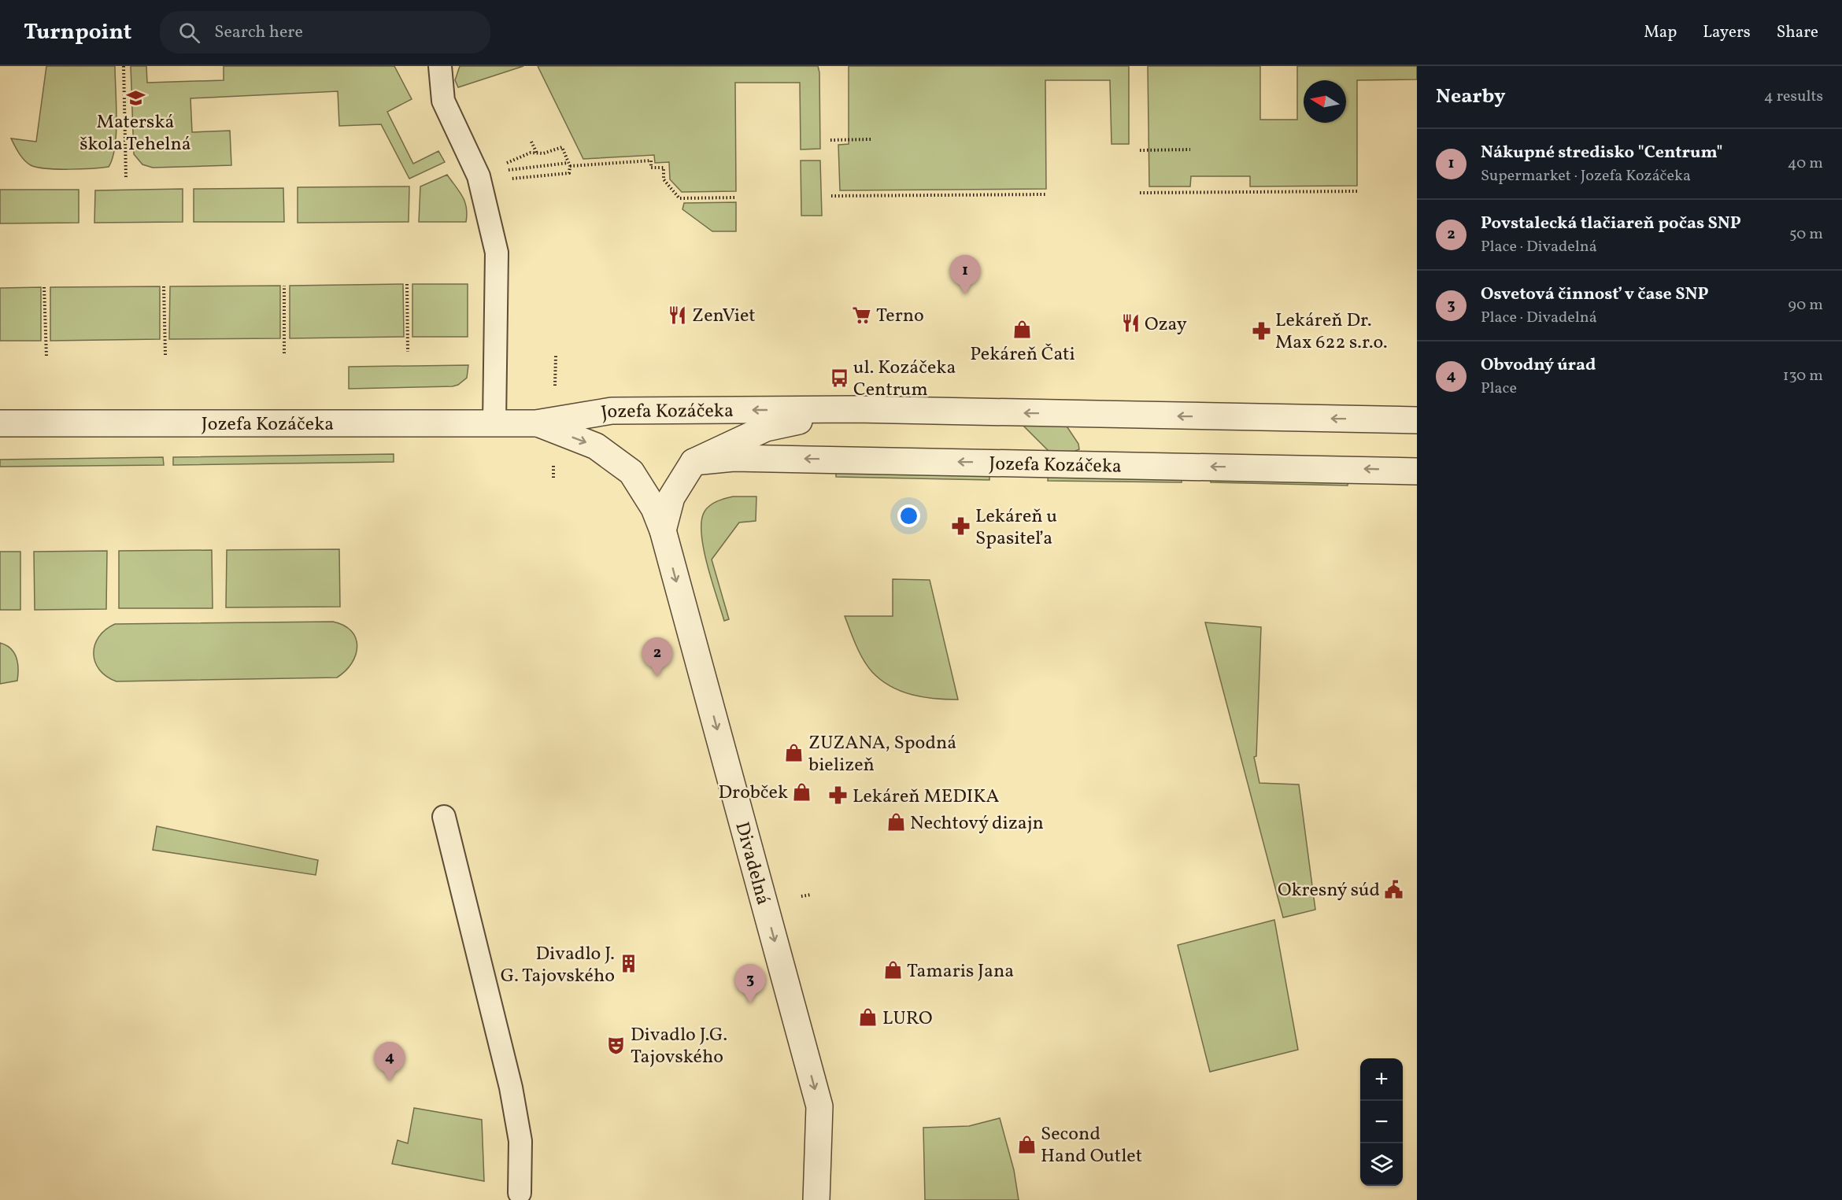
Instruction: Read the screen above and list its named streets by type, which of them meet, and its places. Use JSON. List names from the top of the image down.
{
  "streets": {
    "street": ["Jozefa Kozáčeka", "Divadelná"]
  },
  "crossings": [
    ["Jozefa Kozáčeka", "Divadelná"]
  ],
  "one_way": ["Jozefa Kozáčeka", "Divadelná"],
  "places": {
    "school or university": ["Materská škola Tehelná"],
    "restaurant": ["ZenViet", "Ozay"],
    "supermarket": ["Terno"],
    "shop": [
      "Pekáreň Čati",
      "ZUZANA, Spodná bielizeň",
      "Drobček",
      "Nechtový dizajn",
      "Tamaris Jana",
      "LURO",
      "Second Hand Outlet"
    ],
    "pharmacy": ["Lekáreň Dr. Max 622 s.r.o.", "Lekáreň u Spasiteľa", "Lekáreň MEDIKA"],
    "bus stop": ["ul. Kozáčeka Centrum"],
    "public building": ["Okresný súd"],
    "building": ["Divadlo J. G. Tajovského"],
    "theatre": ["Divadlo J.G. Tajovského"]
  },
  "north": "left",
  "page": {
    "header": "Turnpoint",
    "search": "Search here",
    "nav": ["Map", "Layers", "Share"],
    "heading": ["Nearby", "4 results"],
    "list": [
      {
        "mark": "1",
        "name": "Nákupné stredisko \"Centrum\"",
        "note": "Supermarket · Jozefa Kozáčeka",
        "value": "40 m"
      },
      {
        "mark": "2",
        "name": "Povstalecká tlačiareň počas SNP",
        "note": "Place · Divadelná",
        "value": "50 m"
      },
      {
        "mark": "3",
        "name": "Osvetová činnosť v čase SNP",
        "note": "Place · Divadelná",
        "value": "90 m"
      },
      {
        "mark": "4",
        "name": "Obvodný úrad",
        "note": "Place",
        "value": "130 m"
      }
    ],
    "pins": [
      "1",
      "2",
      "3",
      "4"
    ],
    "map_buttons": ["+", "−"]
  }
}
